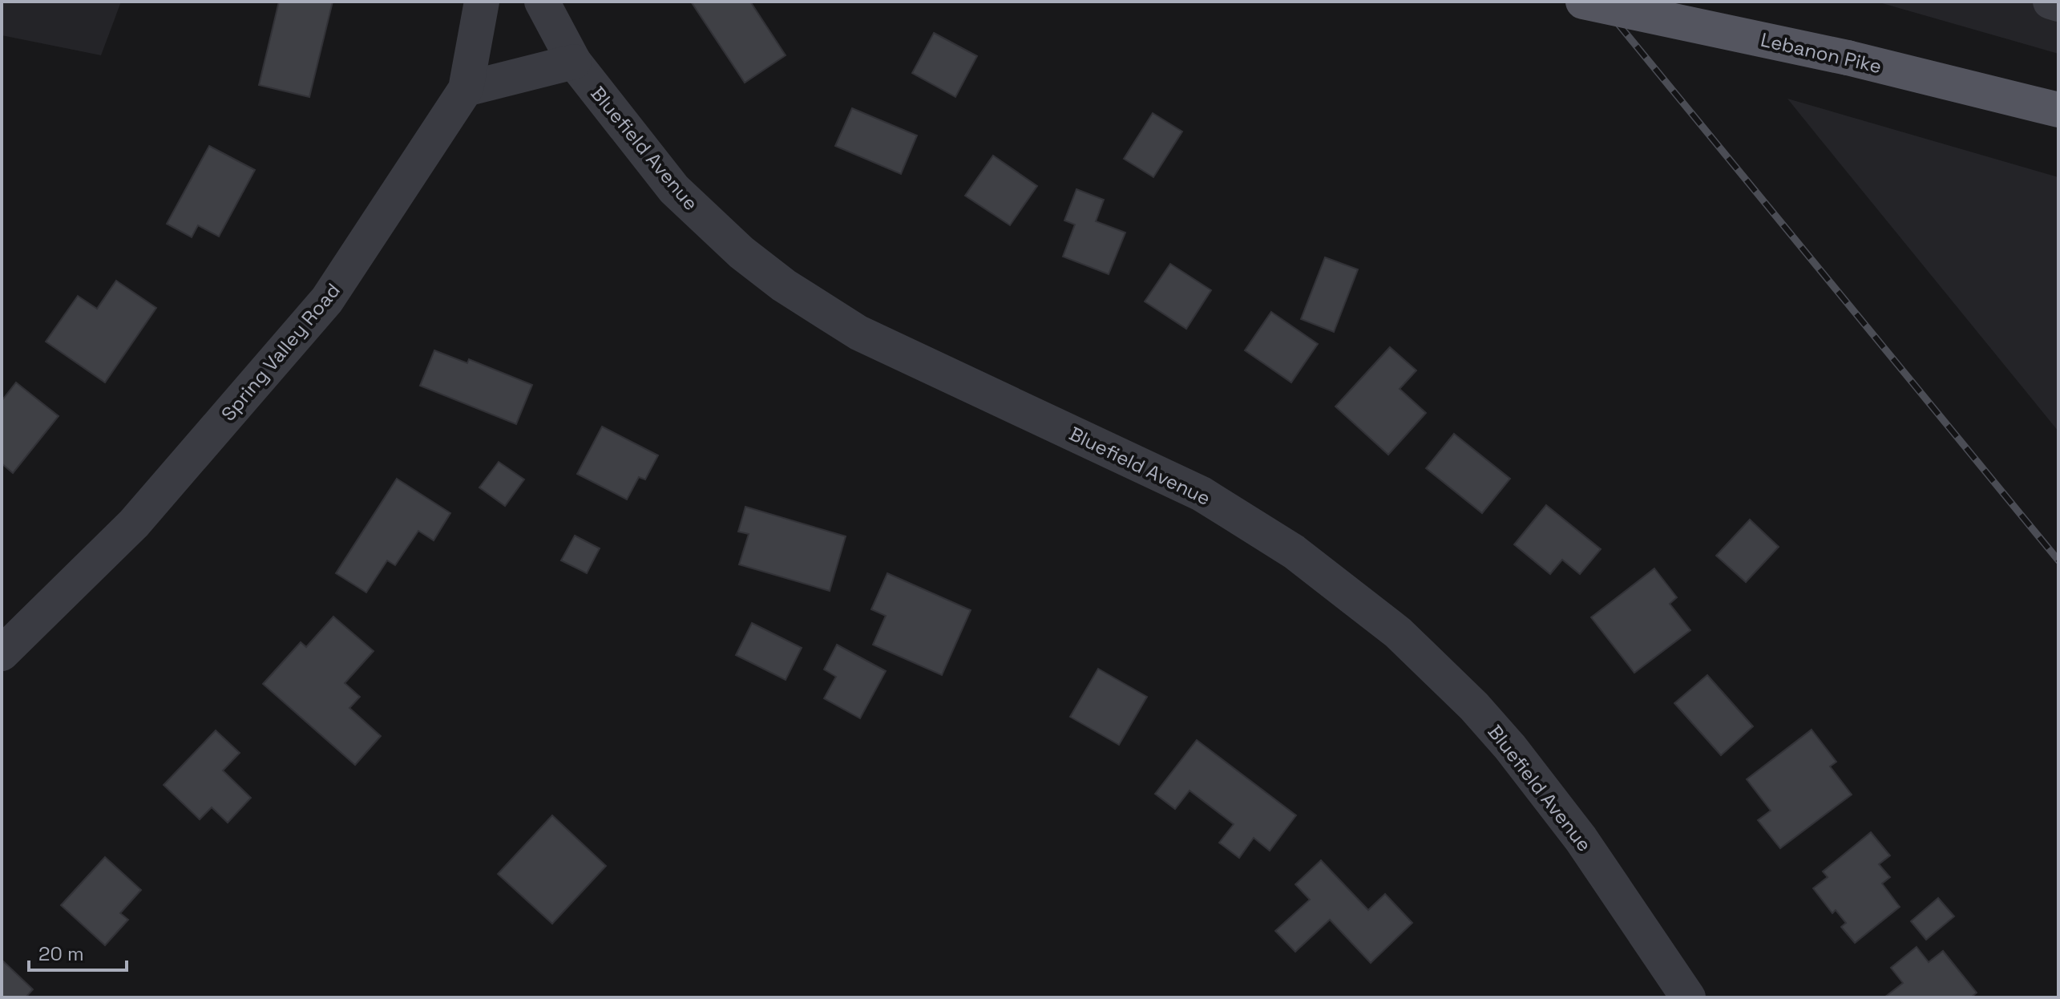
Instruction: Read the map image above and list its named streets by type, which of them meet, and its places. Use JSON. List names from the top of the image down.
{
  "streets": {
    "main road": ["Lebanon Pike"],
    "street": ["Bluefield Avenue", "Spring Valley Road"]
  },
  "scale_bar": "20 m"
}
